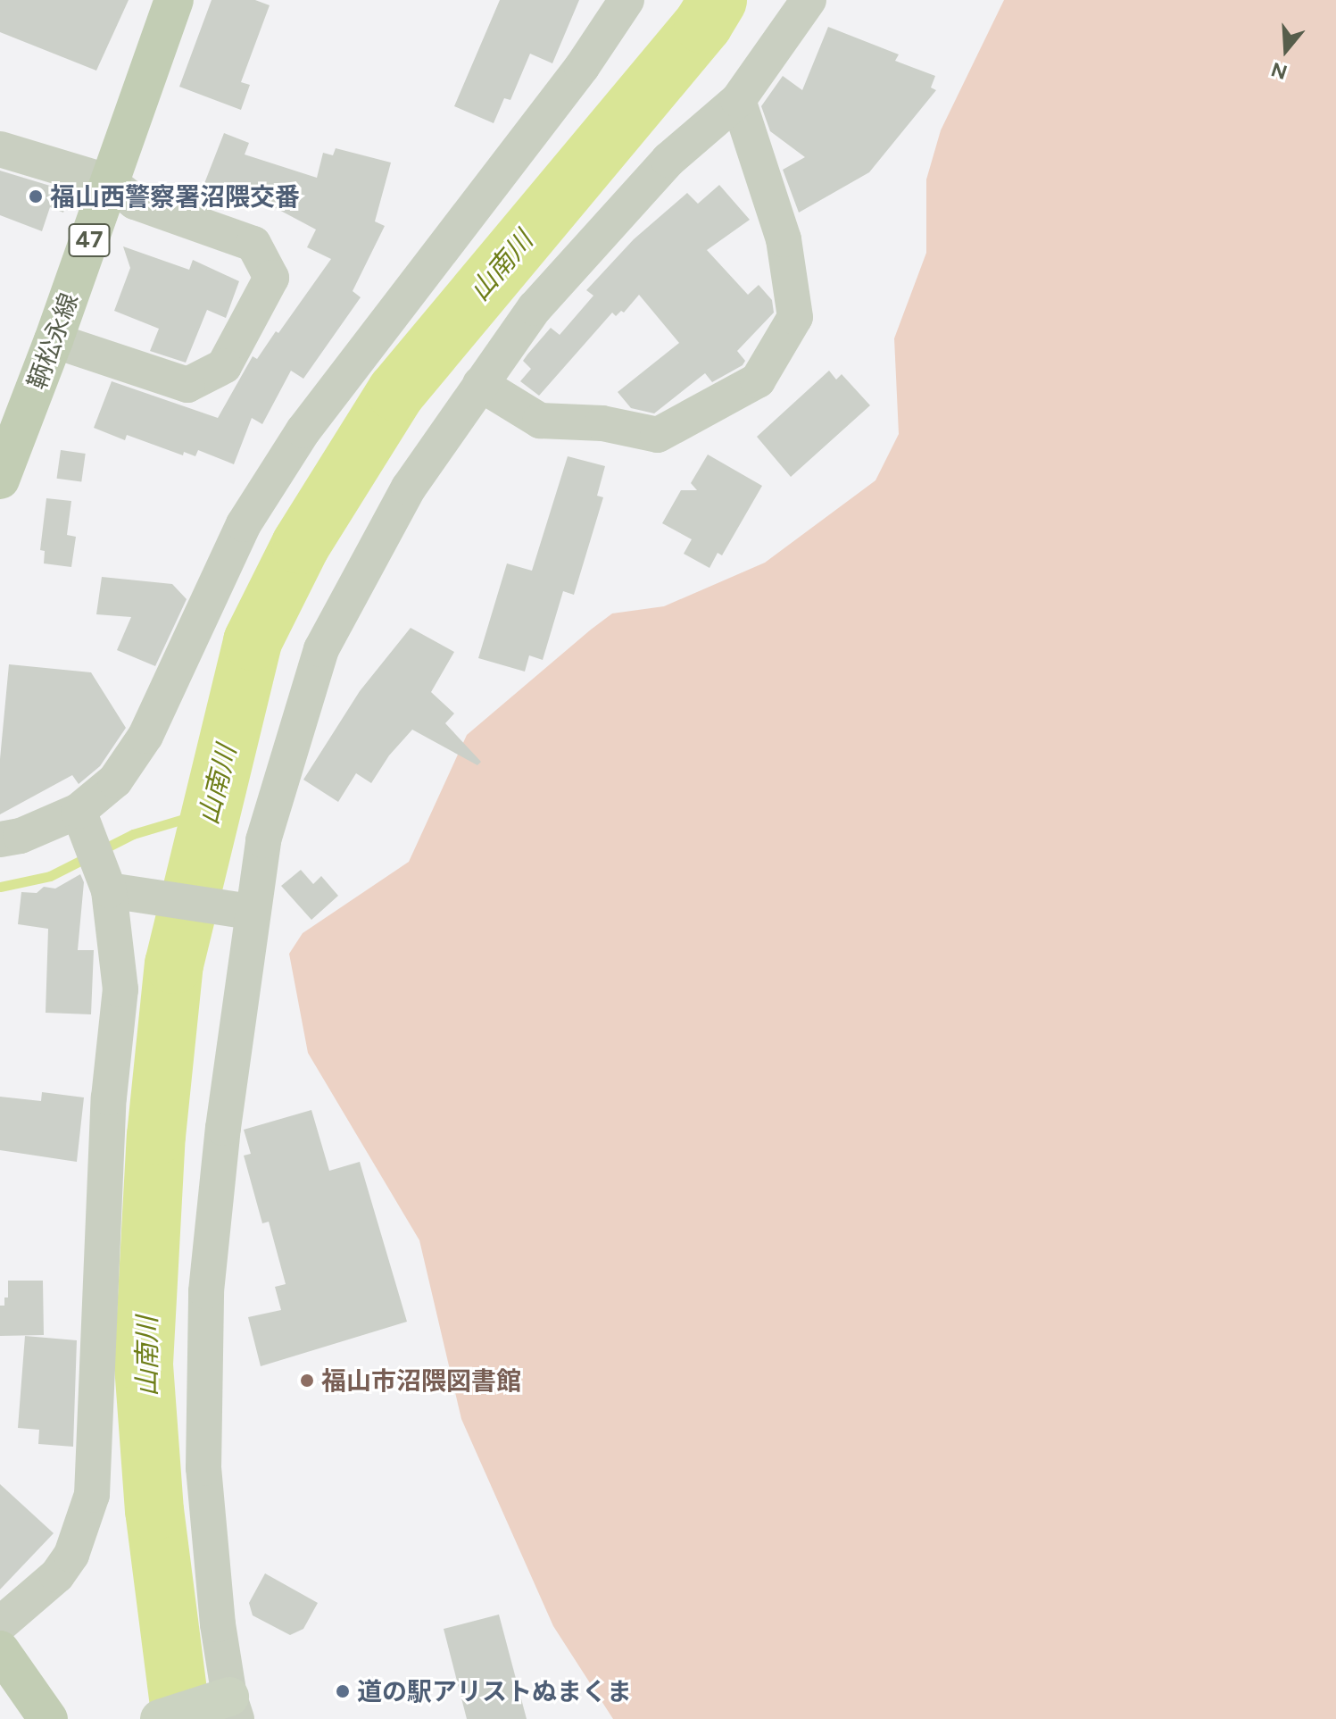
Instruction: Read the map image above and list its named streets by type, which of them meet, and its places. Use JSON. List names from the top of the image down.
{
  "streets": {
    "main road": ["47", "鞆松永線"]
  },
  "water": ["山南川"],
  "places": ["福山西警察署沼隈交番", "福山市沼隈図書館", "道の駅アリストぬまくま"],
  "north": "bottom"
}
